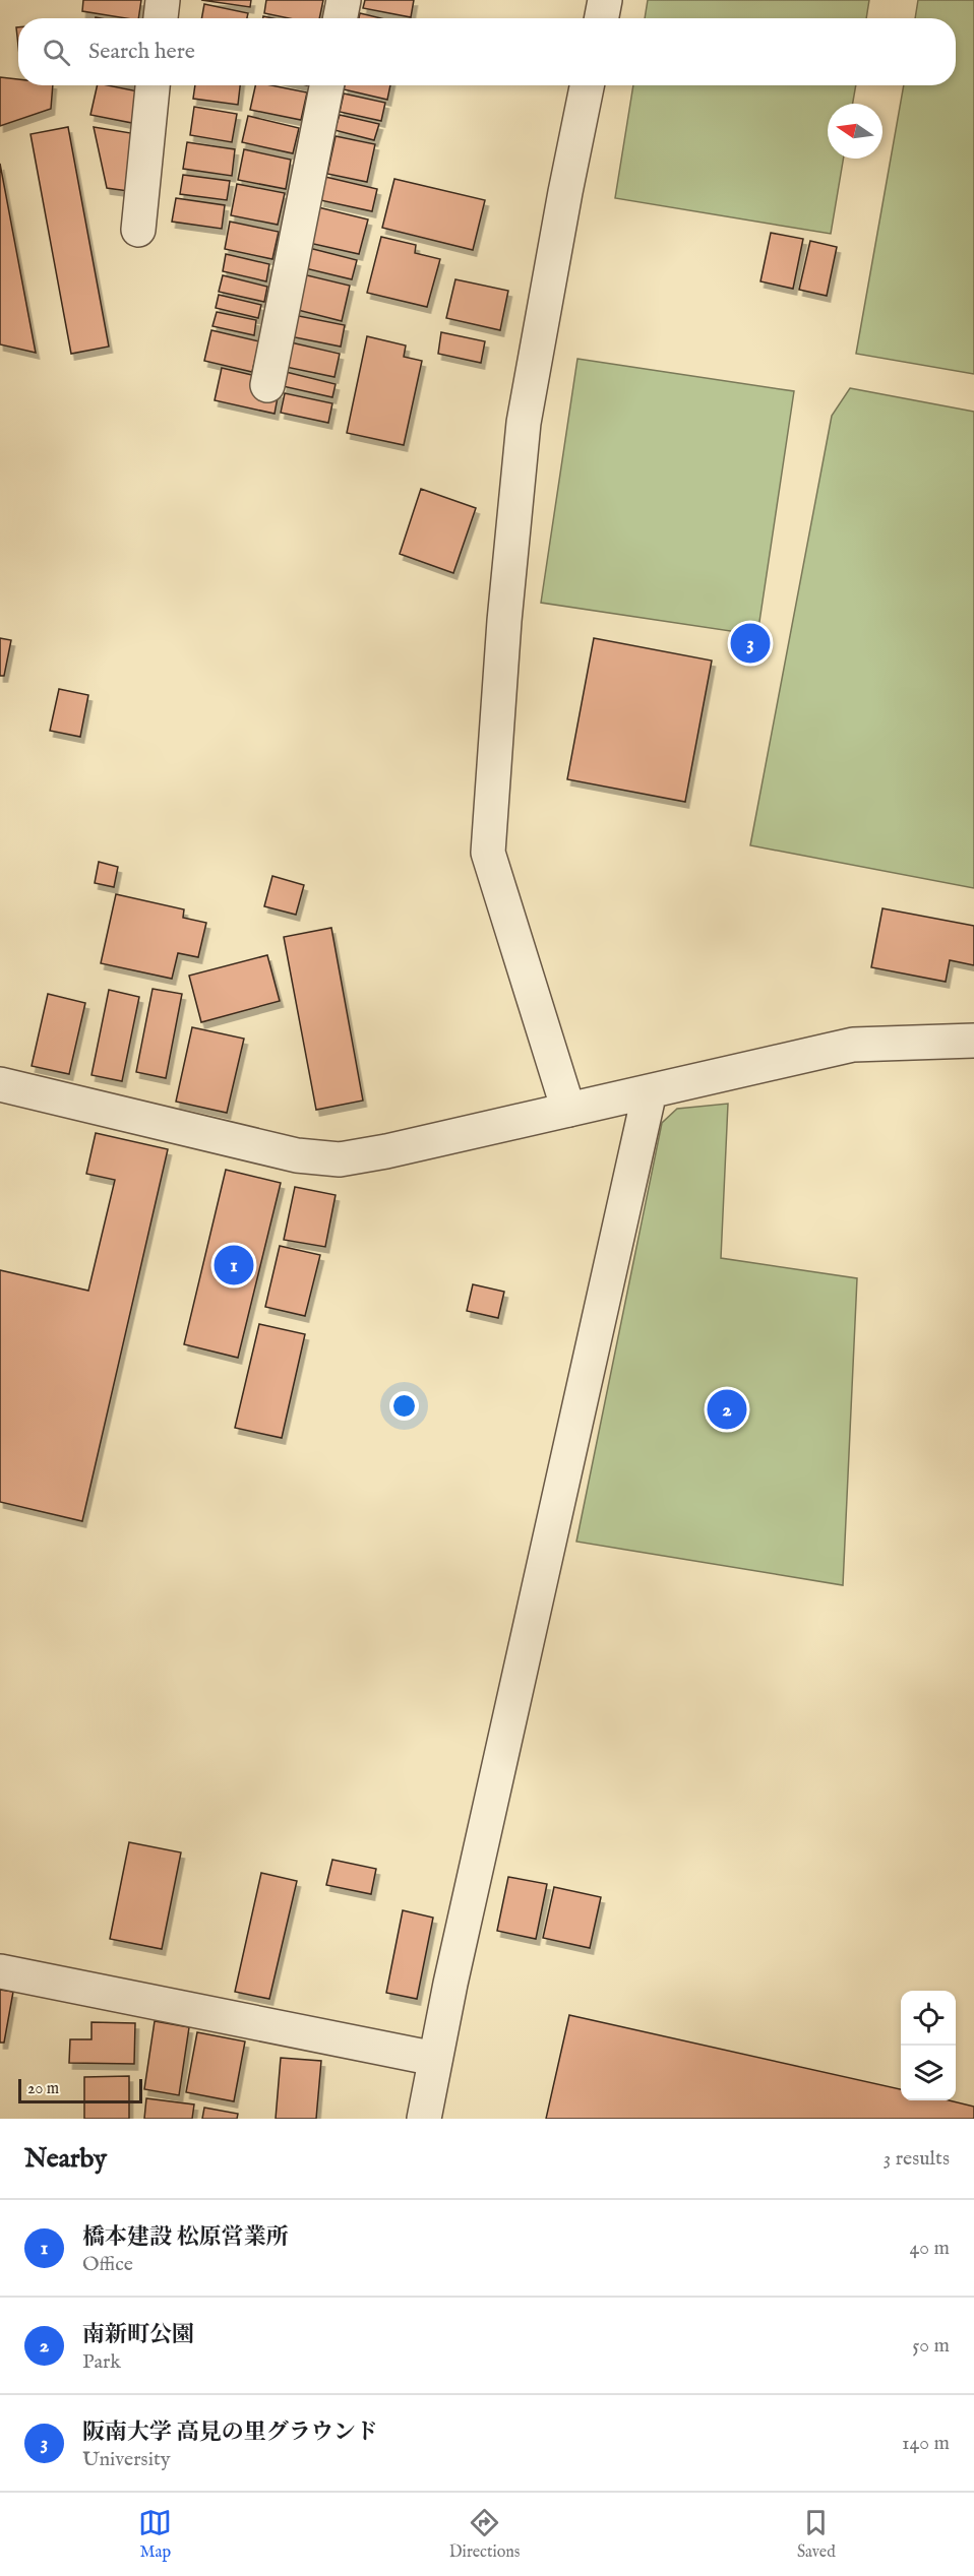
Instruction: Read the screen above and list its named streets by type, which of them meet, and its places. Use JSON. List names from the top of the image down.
{
  "scale_bar": "20 m",
  "north": "left",
  "page": {
    "search": "Search here",
    "pins": ["3", "1", "2"],
    "scale": "20 m",
    "heading": ["Nearby", "3 results"],
    "list": [
      {
        "mark": "1",
        "name": "橋本建設 松原営業所",
        "note": "Office",
        "value": "40 m"
      },
      {
        "mark": "2",
        "name": "南新町公園",
        "note": "Park",
        "value": "50 m"
      },
      {
        "mark": "3",
        "name": "阪南大学 高見の里グラウンド",
        "note": "University",
        "value": "140 m"
      }
    ],
    "nav": ["Map", "Directions", "Saved"]
  }
}
